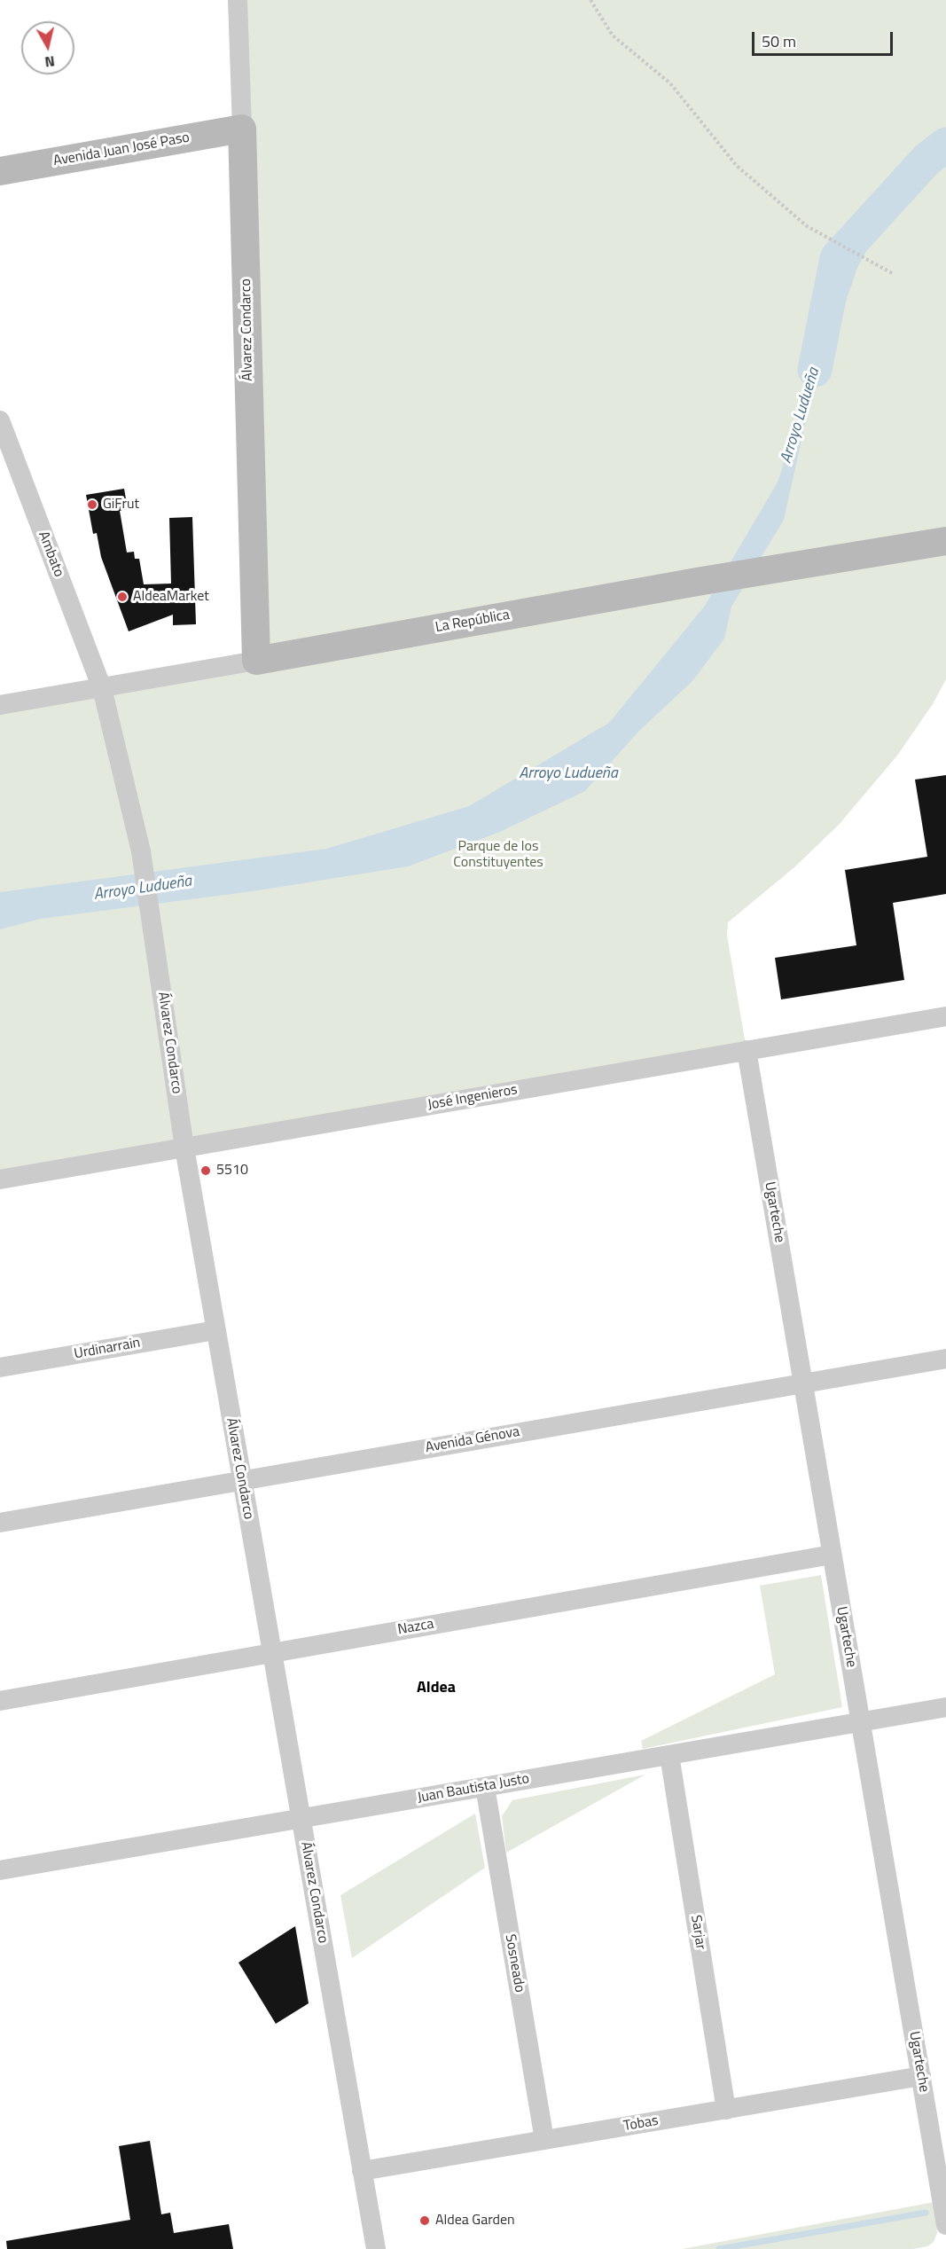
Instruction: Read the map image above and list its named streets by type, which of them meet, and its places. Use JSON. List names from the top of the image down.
{
  "streets": {
    "main road": ["Avenida Juan José Paso", "Álvarez Condarco", "La República"],
    "street": [
      "Ambato",
      "José Ingenieros",
      "Ugarteche",
      "Urdinarrain",
      "Avenida Génova",
      "Nazca",
      "Juan Bautista Justo",
      "Sarjar",
      "Sosneado",
      "Tobas"
    ]
  },
  "crossings": [
    ["Avenida Juan José Paso", "Álvarez Condarco"],
    ["Álvarez Condarco", "Ambato"],
    ["Álvarez Condarco", "La República"],
    ["Álvarez Condarco", "José Ingenieros"],
    ["Álvarez Condarco", "Urdinarrain"],
    ["Álvarez Condarco", "Avenida Génova"],
    ["Álvarez Condarco", "Nazca"],
    ["Álvarez Condarco", "Juan Bautista Justo"],
    ["Álvarez Condarco", "Tobas"],
    ["Ambato", "La República"],
    ["José Ingenieros", "Ugarteche"],
    ["Ugarteche", "Avenida Génova"],
    ["Ugarteche", "Nazca"],
    ["Ugarteche", "Juan Bautista Justo"],
    ["Ugarteche", "Tobas"],
    ["Juan Bautista Justo", "Sarjar"],
    ["Juan Bautista Justo", "Sosneado"],
    ["Sarjar", "Tobas"],
    ["Sosneado", "Tobas"]
  ],
  "districts": ["Aldea"],
  "water": ["Arroyo Ludueña"],
  "parks": ["Parque de los Constituyentes"],
  "places": [
    "GiFrut",
    "AldeaMarket",
    "5510",
    "Aldea Garden"
  ],
  "scale_bar": "50 m",
  "north": "bottom"
}
